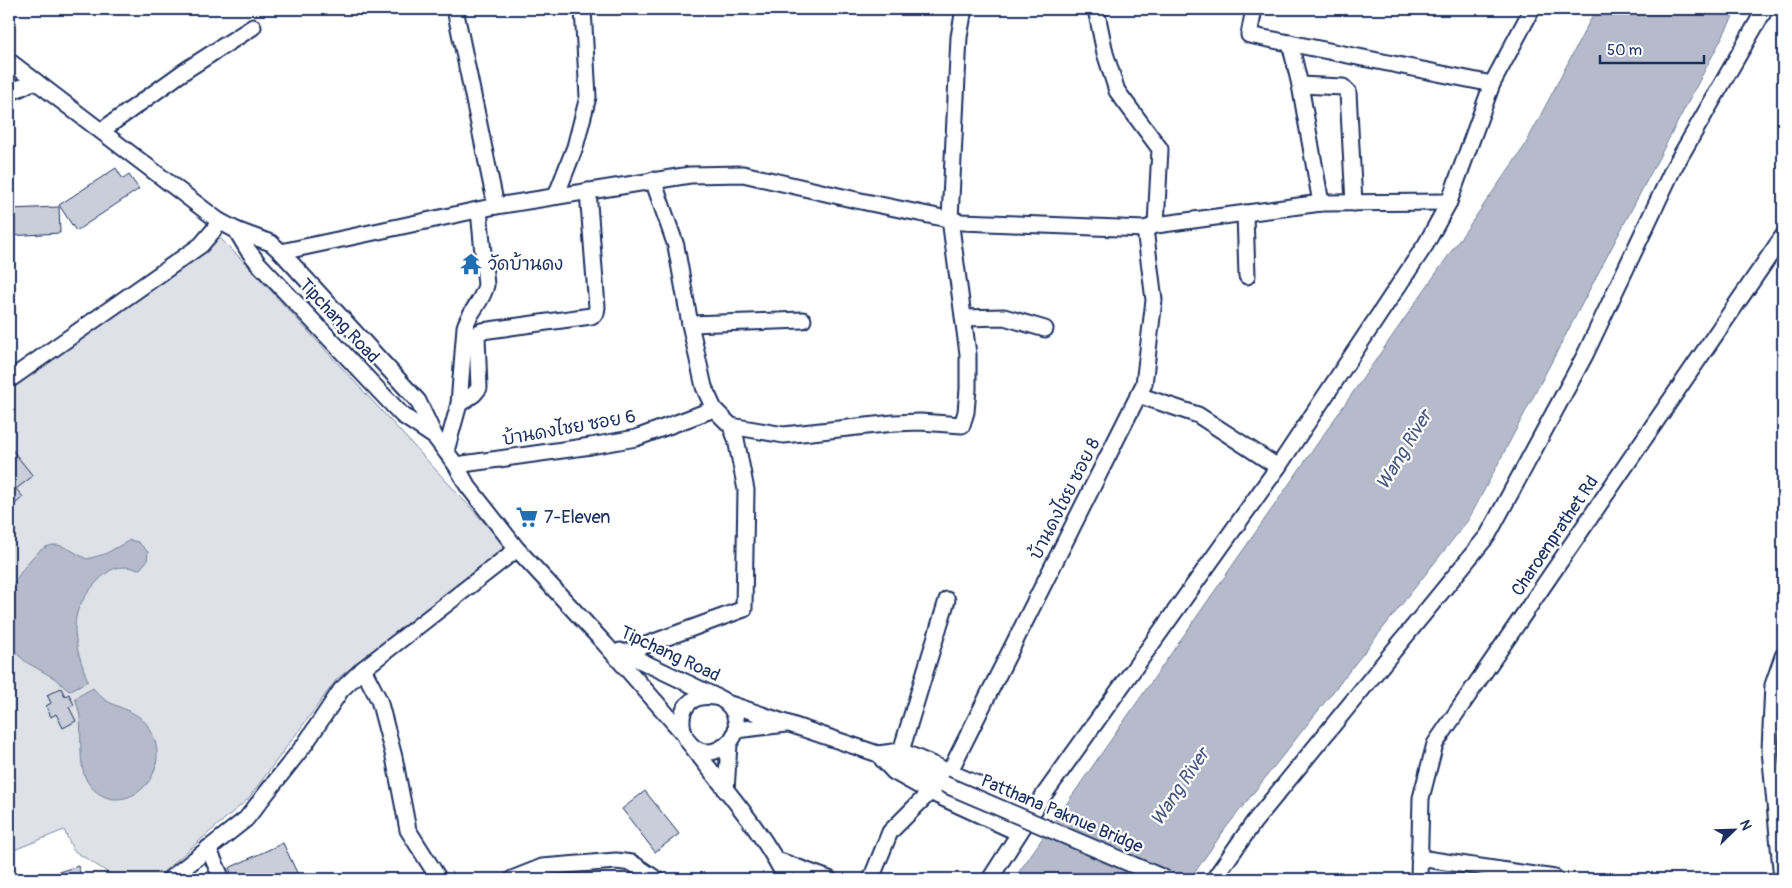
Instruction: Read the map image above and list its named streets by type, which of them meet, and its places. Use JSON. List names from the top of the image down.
{
  "streets": {
    "street": [
      "Tipchang Road",
      "บ้านดงไชย ซอย 6",
      "บ้านดงไชย ซอย 8",
      "Charoenprathet Rd",
      "Patthana Paknue Bridge"
    ]
  },
  "crossings": [
    ["Tipchang Road", "บ้านดงไชย ซอย 6"],
    ["บ้านดงไชย ซอย 8", "Patthana Paknue Bridge"]
  ],
  "water": ["Wang River"],
  "places": {
    "temple": ["วัดบ้านดง"],
    "supermarket": ["7-Eleven"]
  },
  "scale_bar": "50 m",
  "north": "top right"
}
